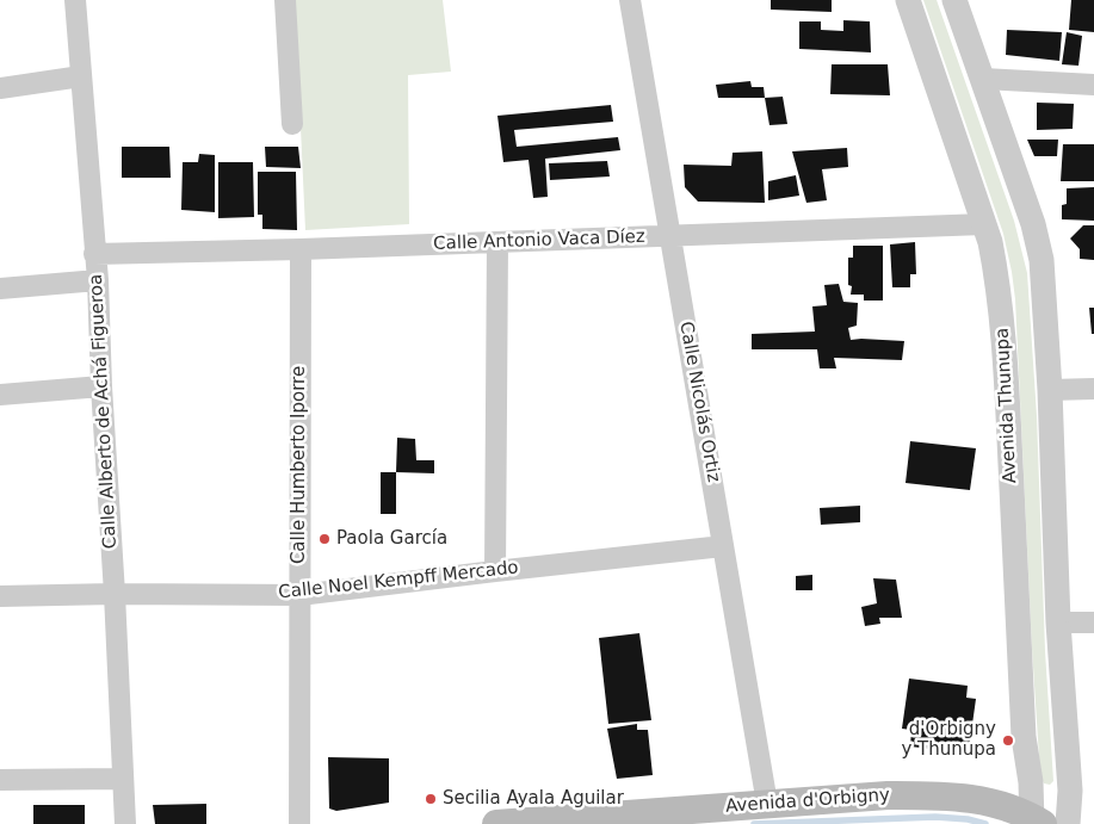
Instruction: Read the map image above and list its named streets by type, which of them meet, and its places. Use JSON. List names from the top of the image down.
{
  "streets": {
    "main road": ["Avenida d'Orbigny"],
    "street": [
      "Calle Antonio Vaca Díez",
      "Calle Nicolás Ortiz",
      "Avenida Thunupa",
      "Calle Alberto de Achá Figueroa",
      "Calle Humberto Iporre",
      "Calle Noel Kempff Mercado"
    ]
  },
  "crossings": [
    ["Calle Antonio Vaca Díez", "Calle Nicolás Ortiz"],
    ["Calle Antonio Vaca Díez", "Avenida Thunupa"],
    ["Calle Antonio Vaca Díez", "Calle Alberto de Achá Figueroa"],
    ["Calle Antonio Vaca Díez", "Calle Humberto Iporre"],
    ["Calle Nicolás Ortiz", "Calle Noel Kempff Mercado"],
    ["Calle Nicolás Ortiz", "Avenida d'Orbigny"],
    ["Avenida Thunupa", "Avenida d'Orbigny"],
    ["Calle Alberto de Achá Figueroa", "Calle Noel Kempff Mercado"],
    ["Calle Humberto Iporre", "Calle Noel Kempff Mercado"]
  ],
  "places": ["Paola García", "d'Orbigny y Thunupa", "Secilia Ayala Aguilar"]
}
